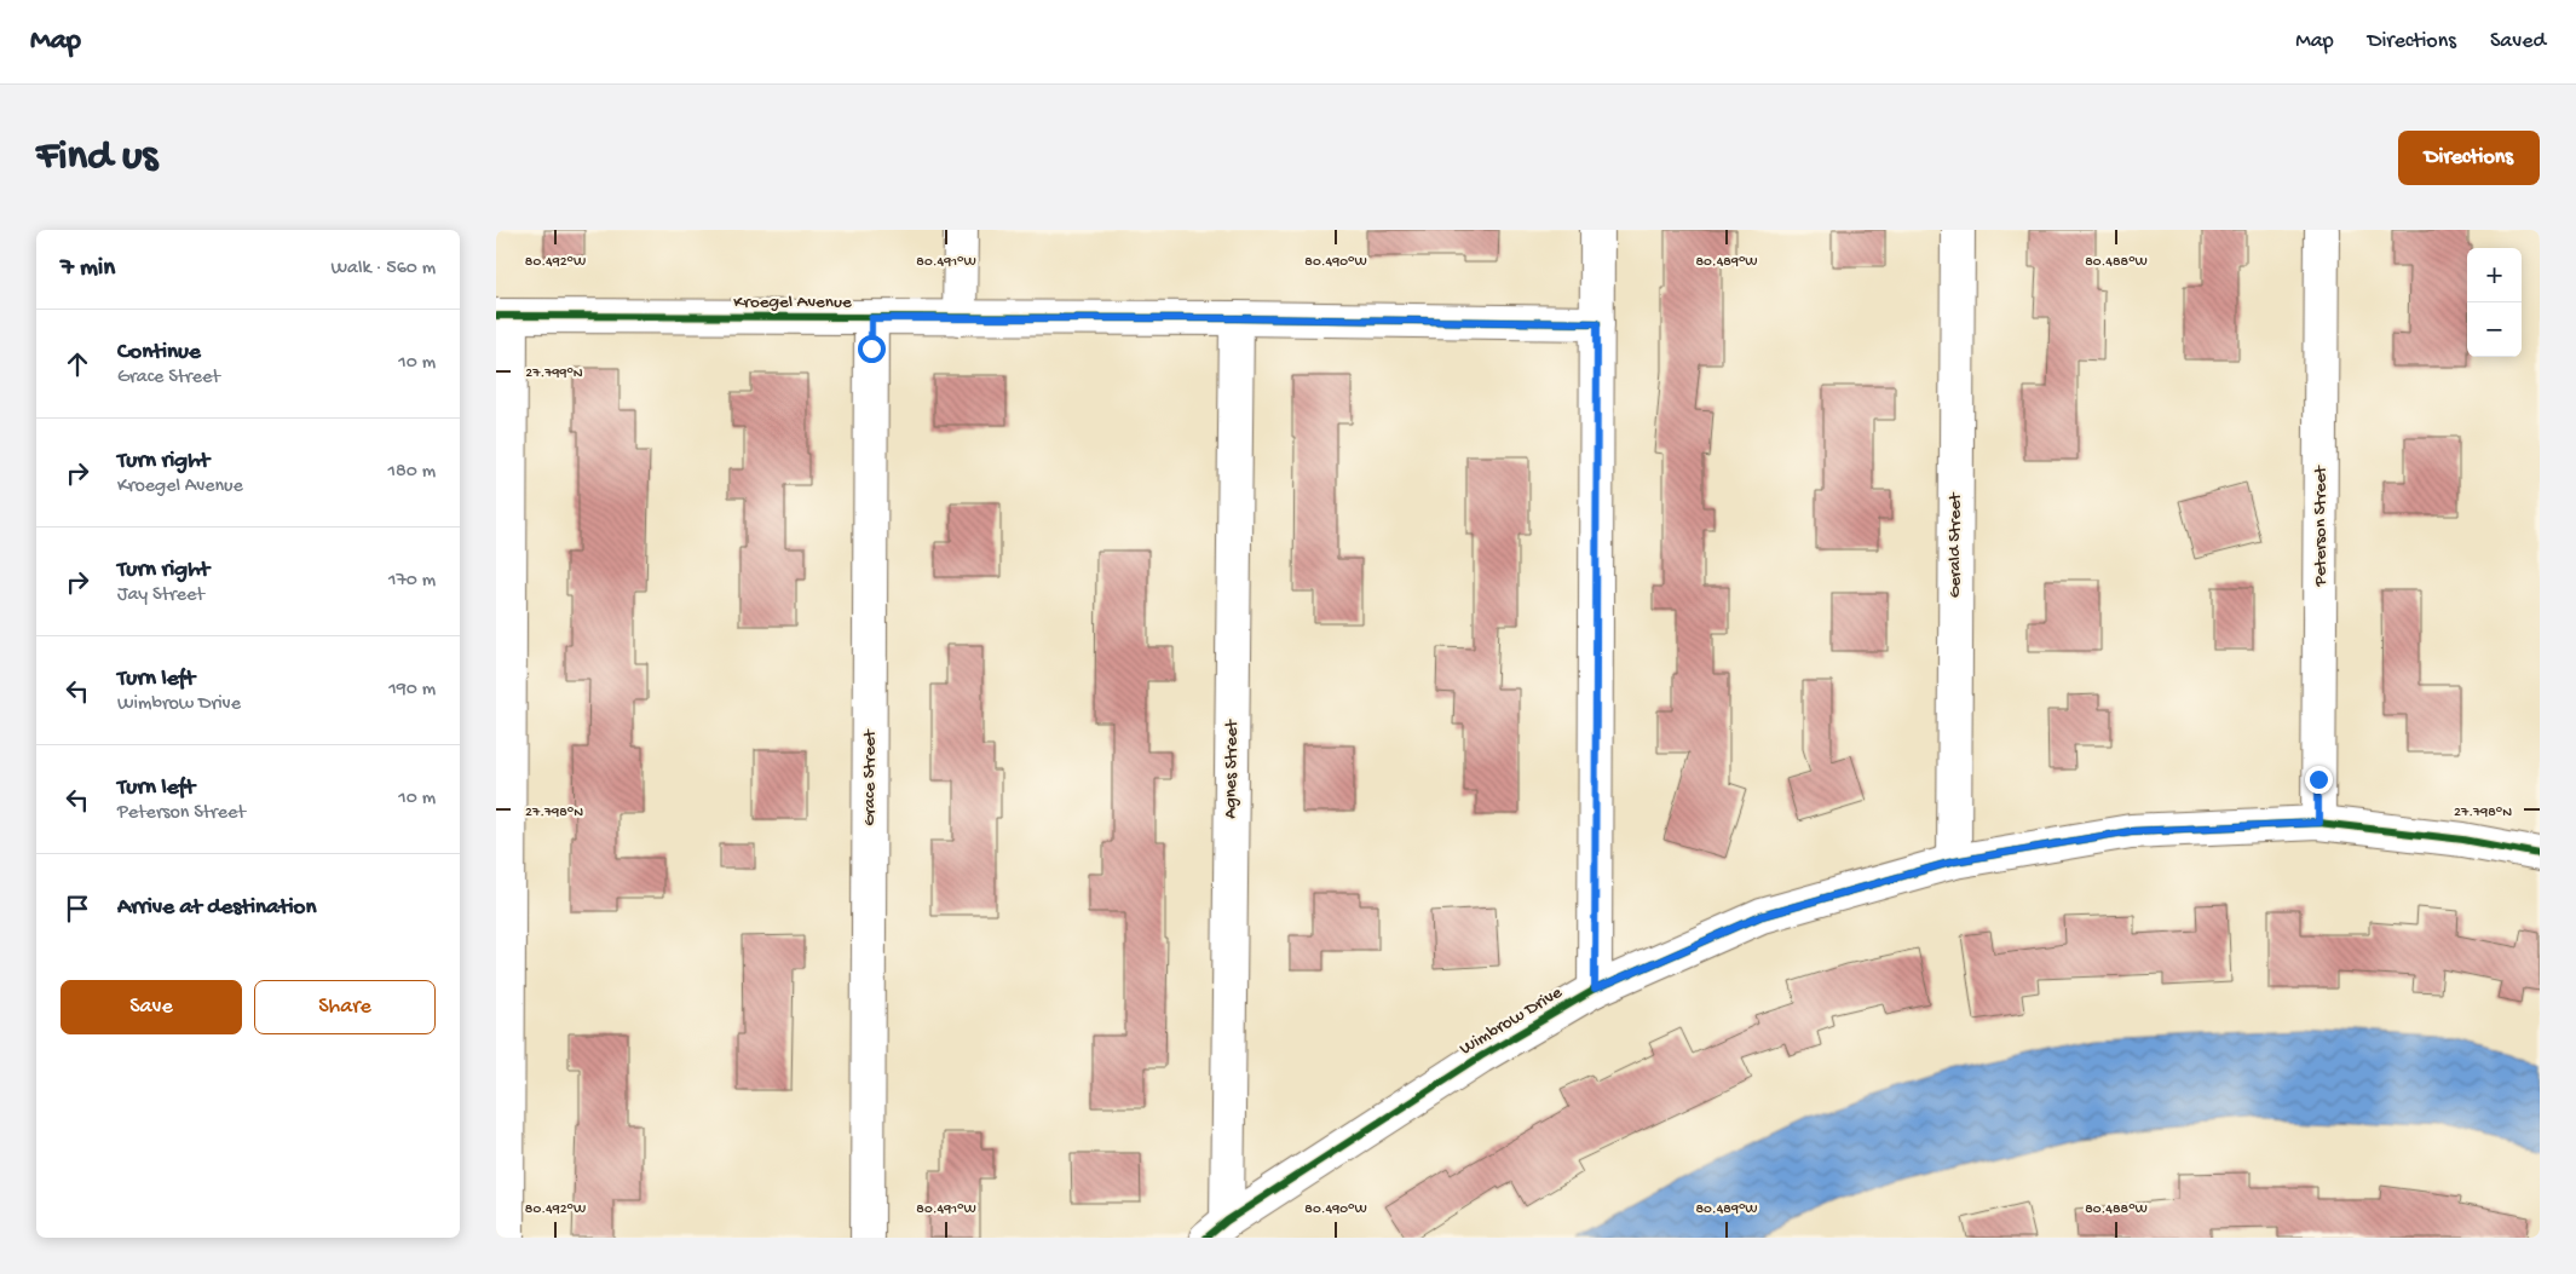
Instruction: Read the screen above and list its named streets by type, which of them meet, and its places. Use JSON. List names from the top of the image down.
{
  "streets": {
    "street": [
      "Kroegel Avenue",
      "Peterson Street",
      "Gerald Street",
      "Agnes Street",
      "Grace Street",
      "Wimbrow Drive"
    ]
  },
  "crossings": [
    ["Kroegel Avenue", "Agnes Street"],
    ["Kroegel Avenue", "Grace Street"],
    ["Peterson Street", "Wimbrow Drive"],
    ["Gerald Street", "Wimbrow Drive"],
    ["Agnes Street", "Wimbrow Drive"]
  ],
  "page": {
    "header": "Map",
    "nav": ["Map", "Directions", "Saved"],
    "buttons": [
      "Directions",
      ["Save", "Share"]
    ],
    "title": "Find us",
    "heading": ["7 min", "Walk · 560 m"],
    "map_buttons": ["+", "−"],
    "list": [
      ["Continue", "Grace Street", "10 m"],
      ["Turn right", "Kroegel Avenue", "180 m"],
      ["Turn right", "Jay Street", "170 m"],
      ["Turn left", "Wimbrow Drive", "190 m"],
      ["Turn left", "Peterson Street", "10 m"],
      "Arrive at destination"
    ]
  },
  "coordinates": [
    "80.492°W",
    "80.491°W",
    "80.490°W",
    "80.489°W",
    "80.488°W",
    "27.799°N",
    "27.798°N"
  ]
}
